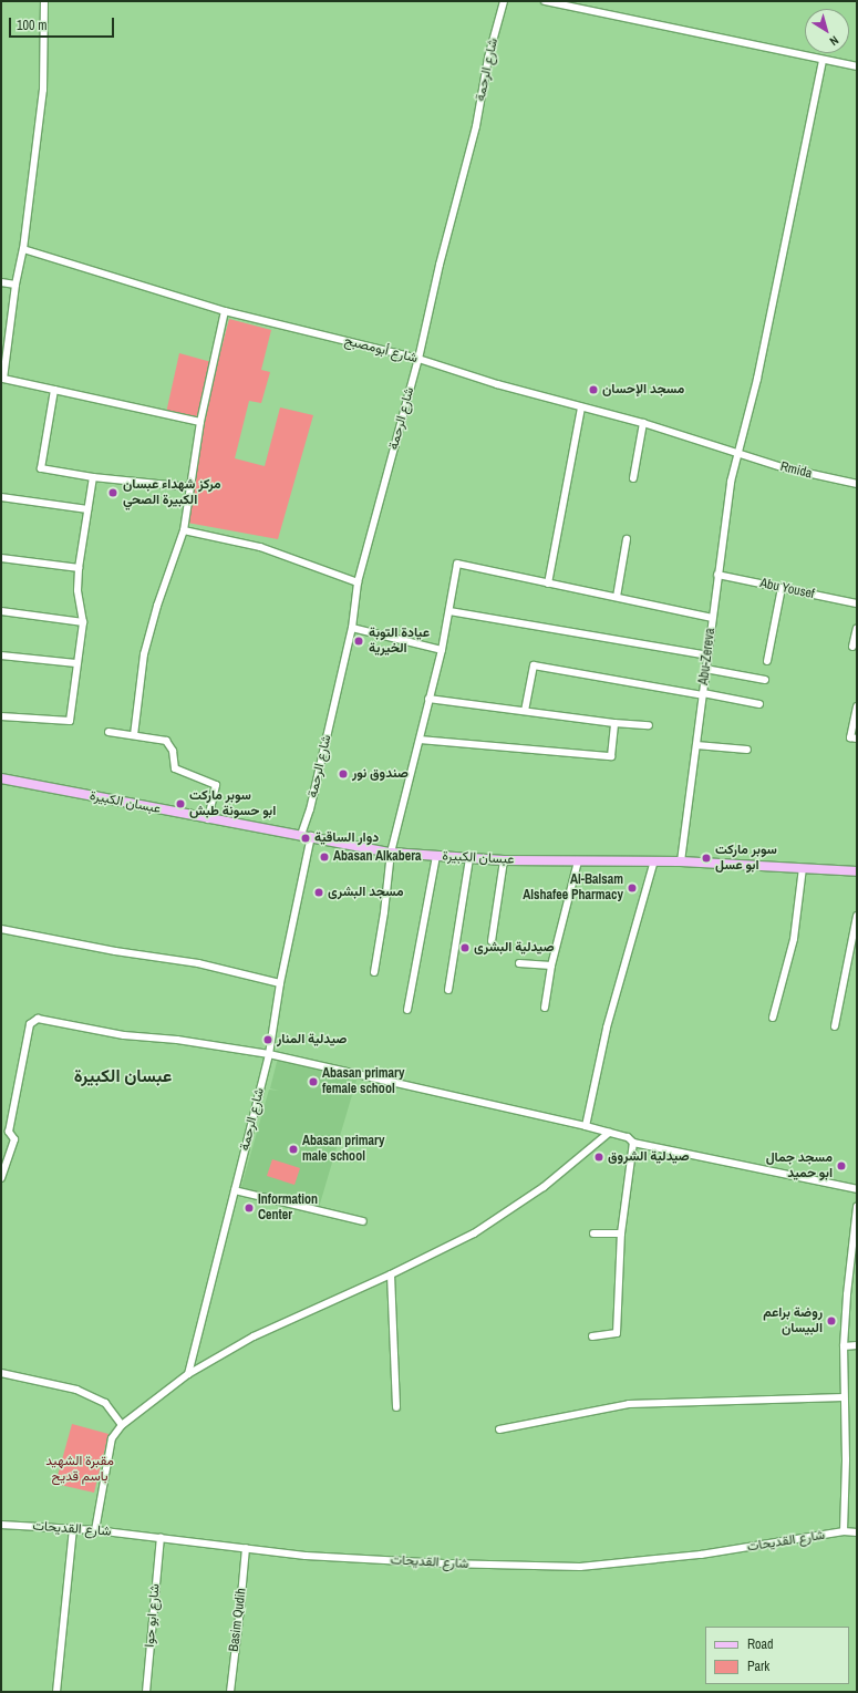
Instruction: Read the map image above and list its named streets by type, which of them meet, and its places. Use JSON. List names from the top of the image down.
{
  "streets": {
    "main road": ["عبسان الكبيرة"],
    "street": [
      "شارع الرحمة",
      "شارع أبومصبح",
      "Rmida",
      "Abu Yousef",
      "Abu-Zereva",
      "شارع القديحات",
      "شارع ابو حوا",
      "Basim Qudih"
    ]
  },
  "crossings": [
    ["شارع الرحمة", "شارع أبومصبح"],
    ["شارع الرحمة", "عبسان الكبيرة"],
    ["شارع أبومصبح", "Rmida"],
    ["شارع أبومصبح", "Abu-Zereva"],
    ["Rmida", "Abu-Zereva"],
    ["Abu Yousef", "Abu-Zereva"],
    ["Abu-Zereva", "عبسان الكبيرة"],
    ["شارع القديحات", "شارع ابو حوا"],
    ["شارع القديحات", "Basim Qudih"]
  ],
  "districts": ["عبسان الكبيرة"],
  "parks": ["مقبرة الشهيد باسم قديح"],
  "places": [
    "مسجد الإحسان",
    "مركز شهداء عبسان الكبيرة الصحي",
    "عيادة التوبة الخيرية",
    "صندوق نور",
    "سوبر ماركت ابو حسونة طبش",
    "دوار الساقية",
    "Abasan Alkabera",
    "سوبر ماركت ابو عسل",
    "Al-Balsam Alshafee Pharmacy",
    "مسجد البشرى",
    "صيدلية البشرى",
    "صيدلية المنار",
    "Abasan primary female school",
    "Abasan primary male school",
    "صيدلية الشروق",
    "مسجد جمال ابو حميد",
    "Information Center",
    "روضة براعم البيسان"
  ],
  "legend": ["Road", "Park"],
  "scale_bar": "100 m",
  "north": "bottom right"
}
